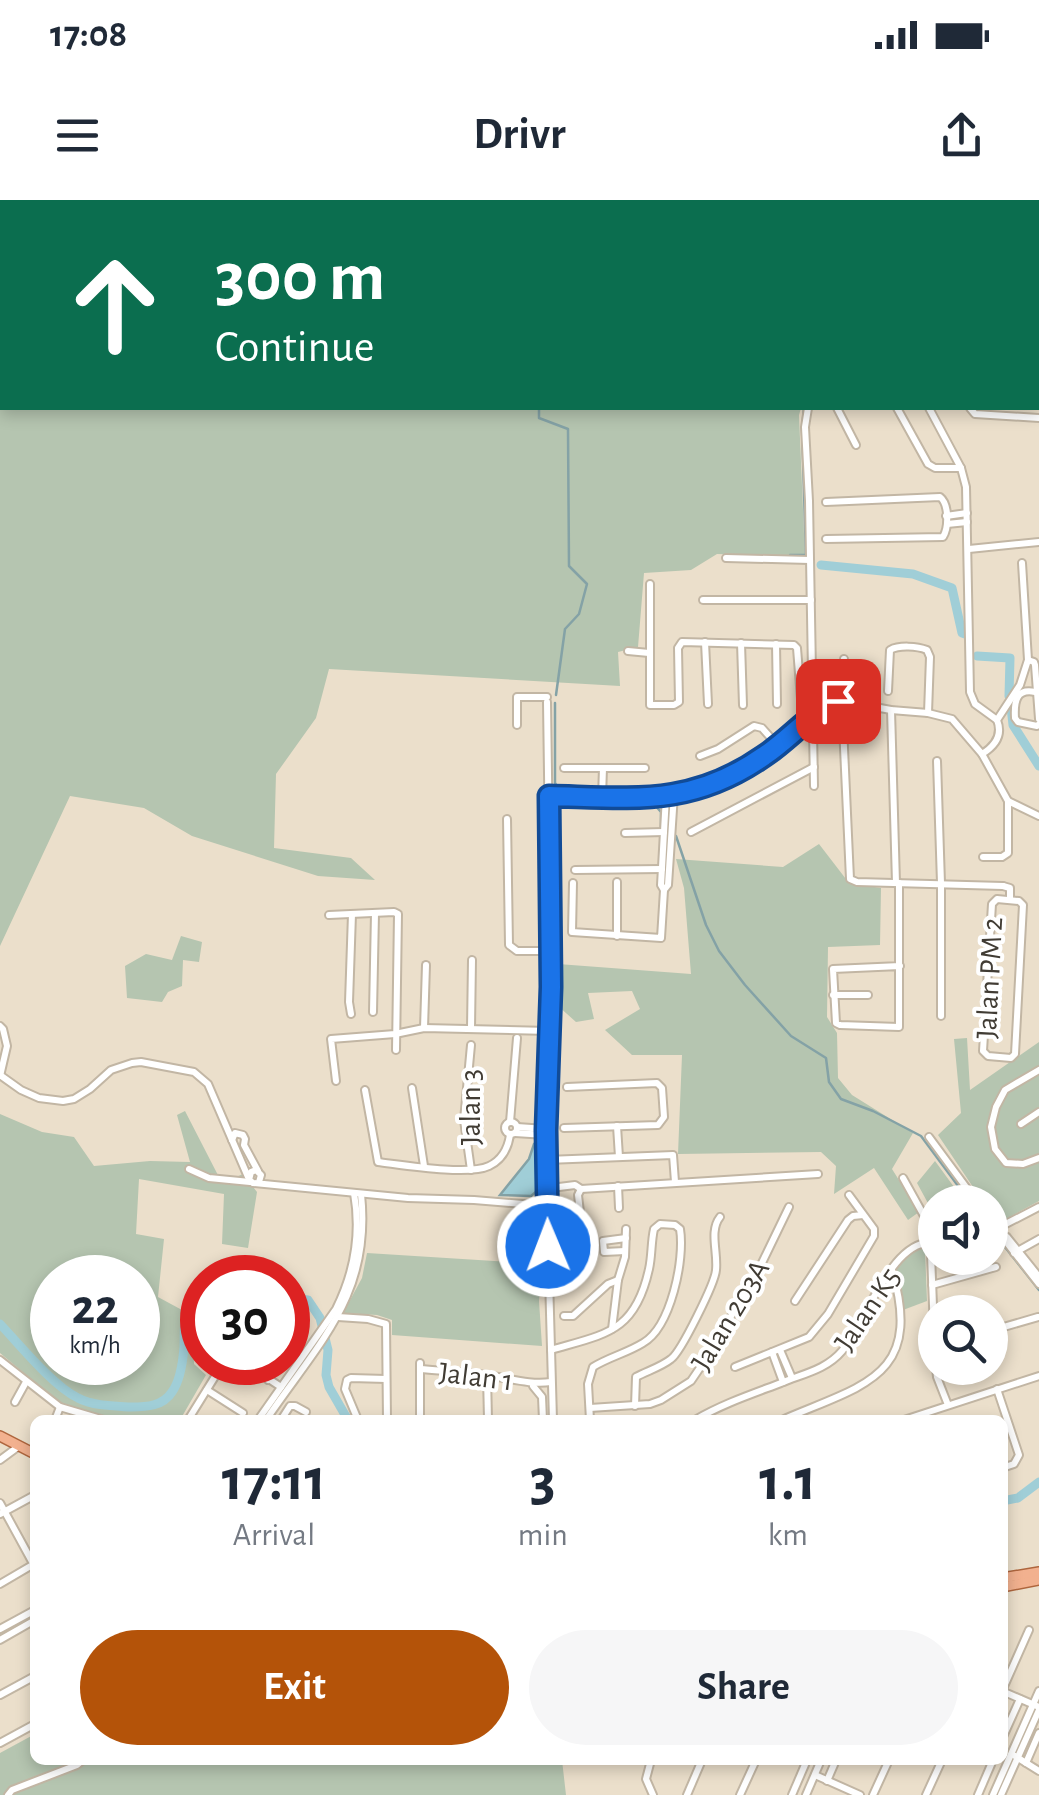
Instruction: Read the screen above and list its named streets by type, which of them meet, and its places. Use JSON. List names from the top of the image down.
{
  "streets": {
    "street": [
      "Jalan PM 2",
      "Jalan 3",
      "Jalan K5",
      "Jalan 203A",
      "Jalan 1"
    ]
  },
  "page": {
    "status": "17:08",
    "header": "Drivr",
    "turn": ["300 m", "Continue"],
    "speed": "22 km/h",
    "limit": "30",
    "eta": [
      "17:11",
      "Arrival",
      "3",
      "min",
      "1.1",
      "km"
    ],
    "buttons": ["Exit", "Share"]
  }
}
